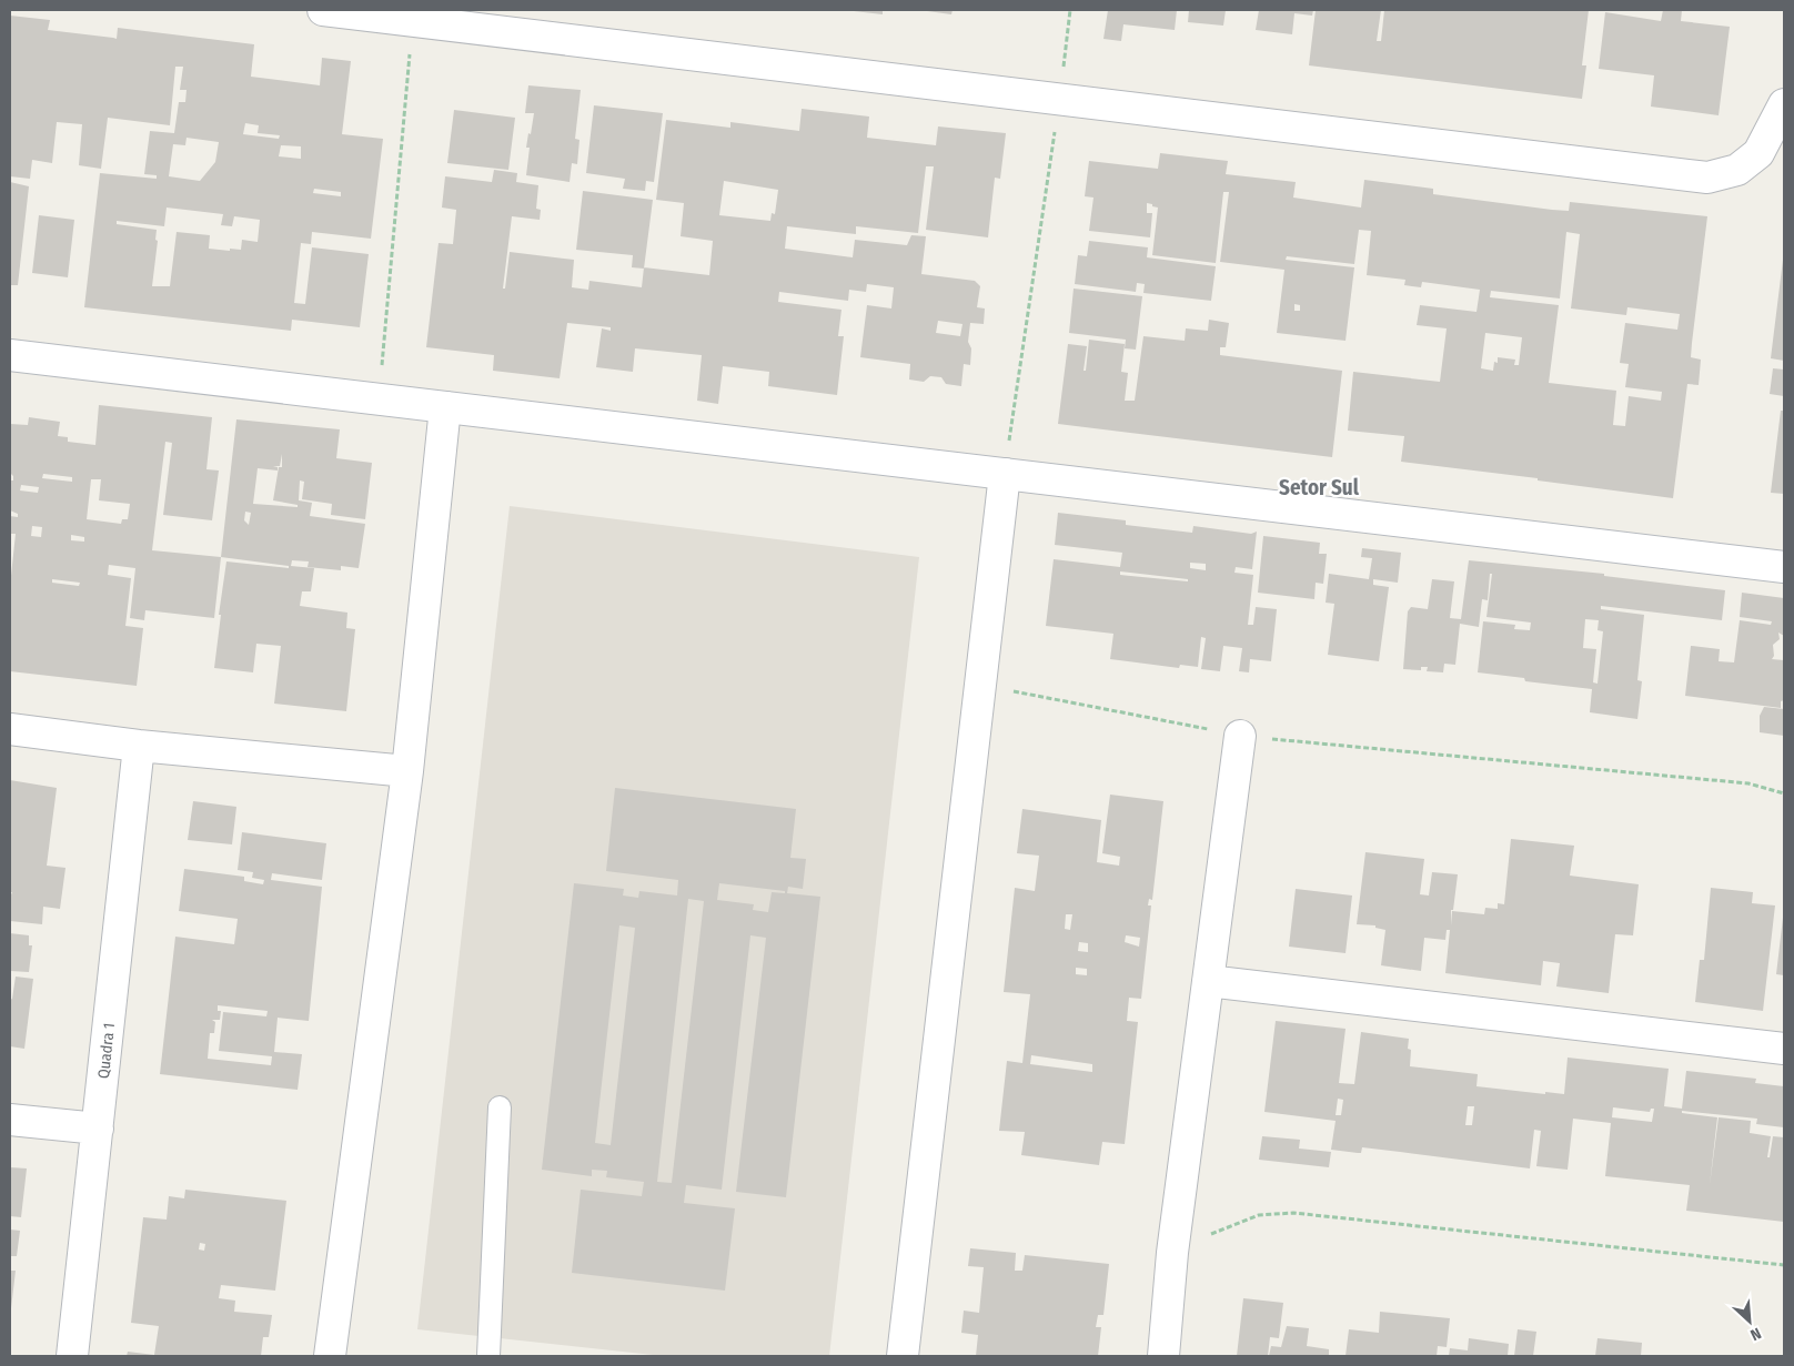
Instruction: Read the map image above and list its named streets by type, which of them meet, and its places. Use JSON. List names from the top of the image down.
{
  "streets": {
    "street": ["Quadra 1"]
  },
  "districts": ["Setor Sul"],
  "north": "bottom right"
}
